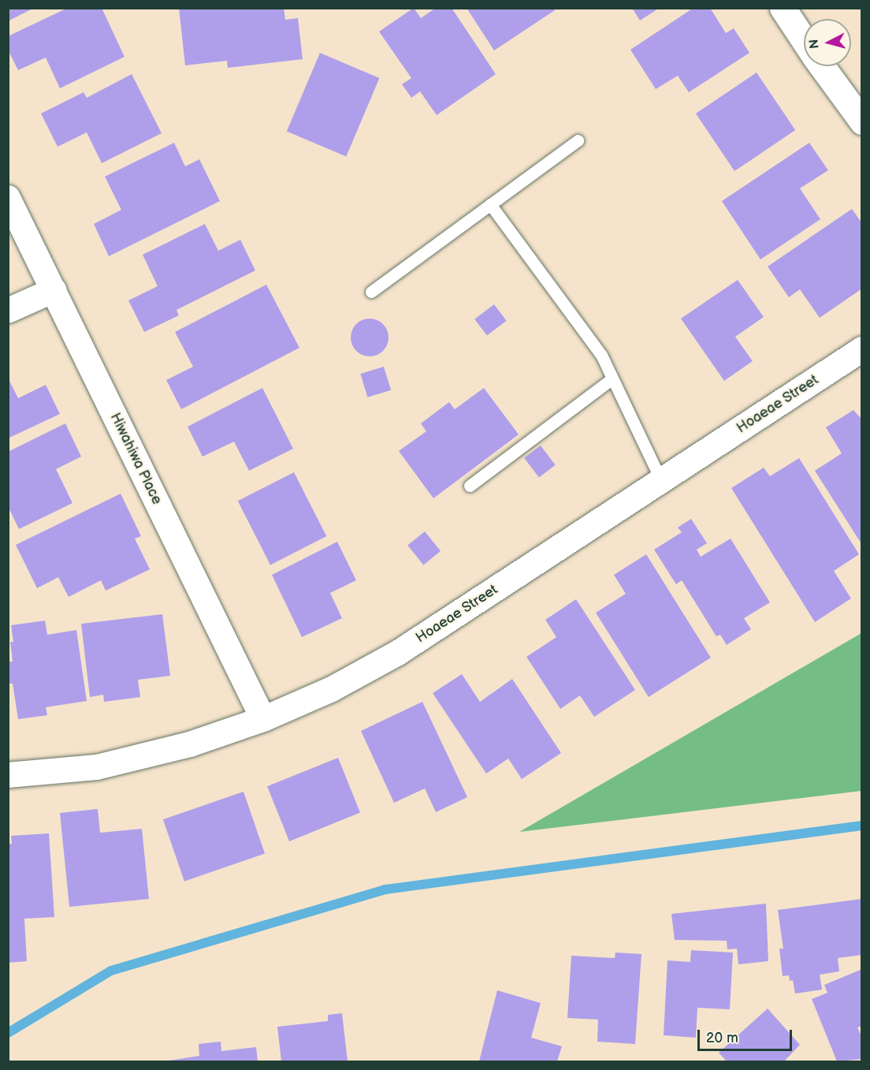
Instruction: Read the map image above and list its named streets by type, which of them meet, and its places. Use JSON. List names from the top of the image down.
{
  "streets": {
    "street": ["Hoaeae Street", "Hiwahiwa Place"]
  },
  "crossings": [
    ["Hoaeae Street", "Hiwahiwa Place"]
  ],
  "scale_bar": "20 m",
  "north": "left"
}
